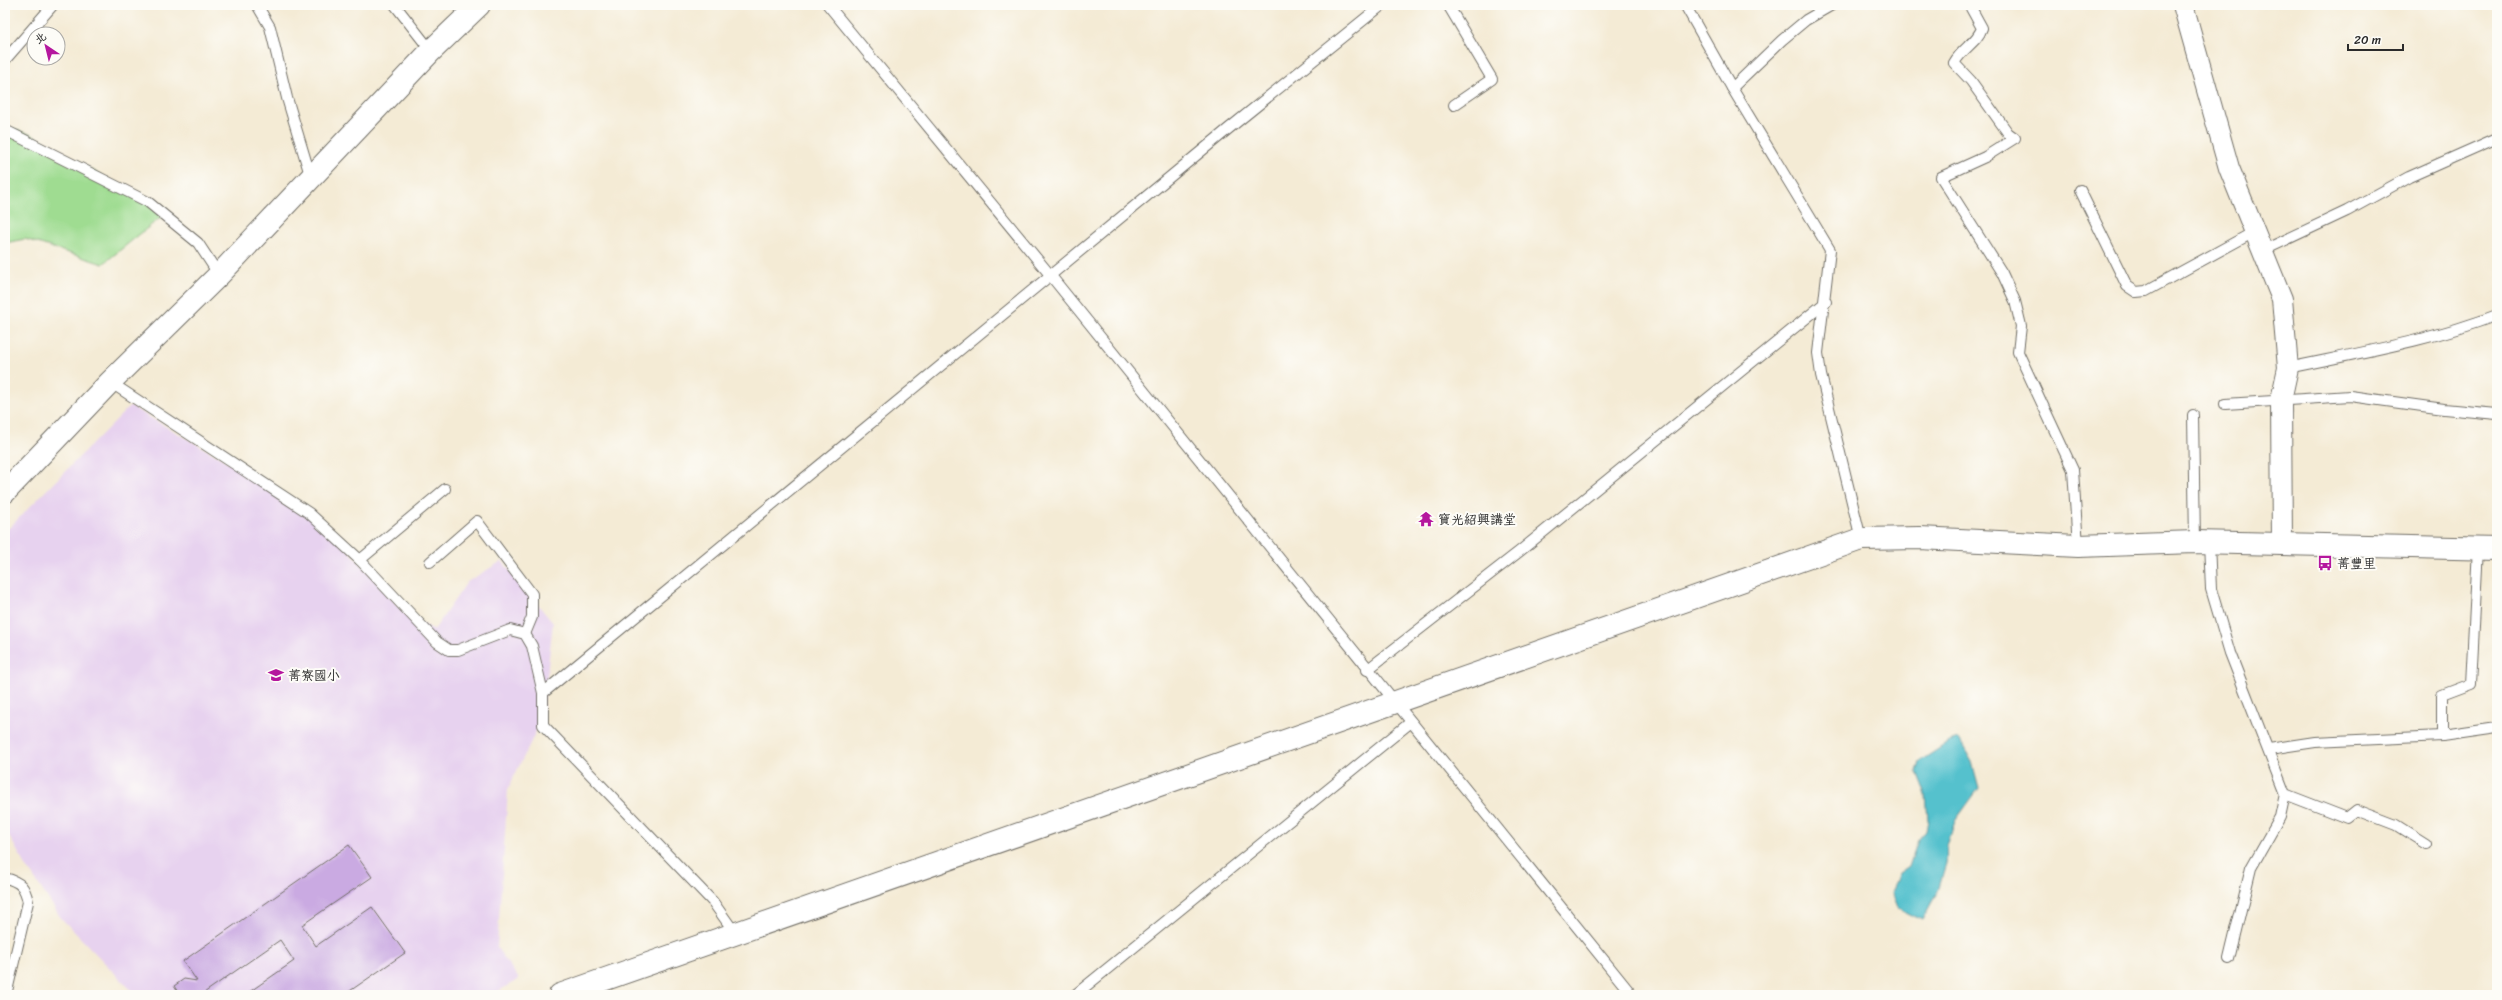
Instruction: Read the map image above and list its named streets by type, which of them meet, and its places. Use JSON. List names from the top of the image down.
{
  "places": {
    "temple": ["寶光紹興講堂"],
    "bus stop": ["菁豐里"],
    "school or university": ["菁寮國小"]
  },
  "scale_bar": "20 m",
  "north": "top left"
}
